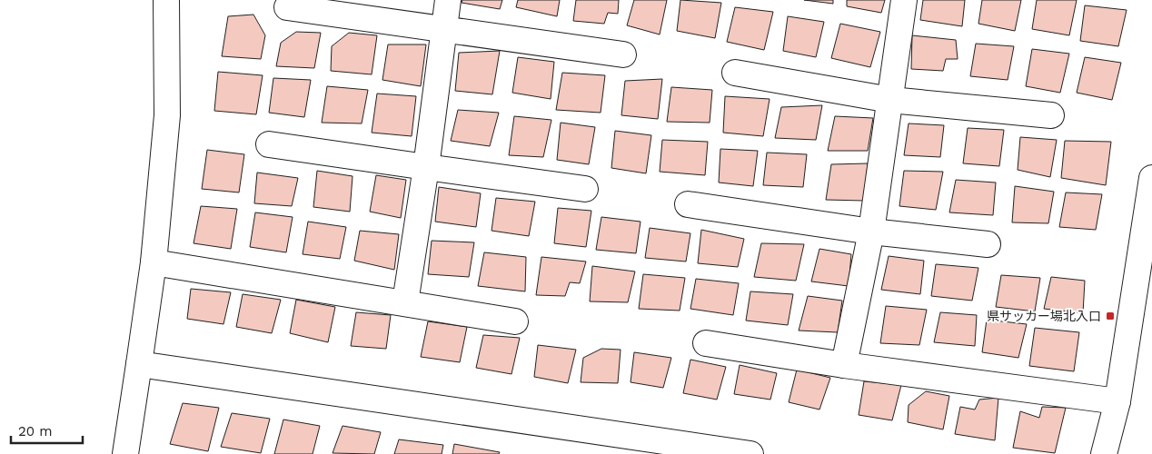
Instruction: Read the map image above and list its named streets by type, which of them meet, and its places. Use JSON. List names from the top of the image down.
{
  "places": {
    "transit": ["県サッカー場北入口"]
  },
  "scale_bar": "20 m"
}
